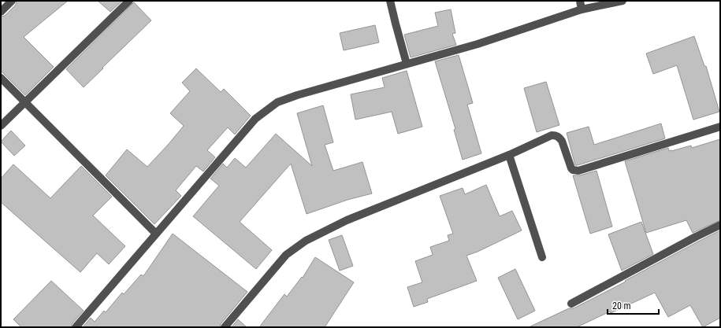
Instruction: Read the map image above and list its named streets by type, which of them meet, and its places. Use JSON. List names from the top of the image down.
{
  "scale_bar": "20 m"
}
